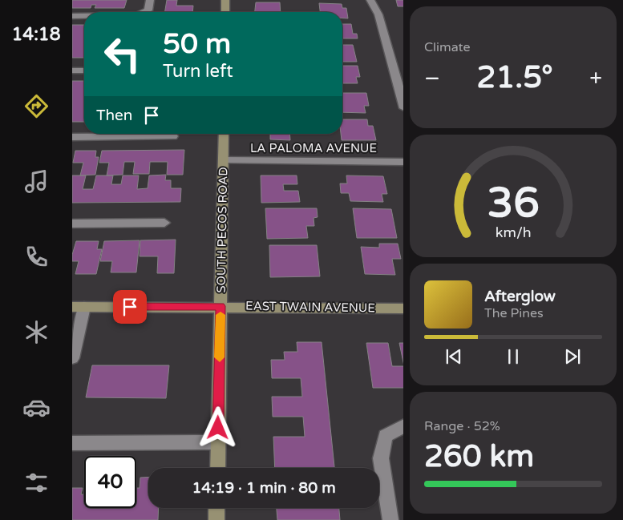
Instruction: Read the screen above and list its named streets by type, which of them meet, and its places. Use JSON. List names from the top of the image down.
{
  "streets": {
    "street": ["LA PALOMA AVENUE", "SOUTH PECOS ROAD", "EAST TWAIN AVENUE"]
  },
  "crossings": [
    ["LA PALOMA AVENUE", "SOUTH PECOS ROAD"],
    ["SOUTH PECOS ROAD", "EAST TWAIN AVENUE"]
  ],
  "page": {
    "tabs": "14:18",
    "tile": [
      "Climate",
      ["Range · 52%", "260 km"]
    ],
    "turn": ["50 m", "Turn left"],
    "heat": ["−", "21.5°", "+"],
    "then": "Then",
    "song": ["Afterglow", "The Pines"],
    "limit": "40",
    "trip": "14:19 · 1 min · 80 m",
    "gauge": ["36", "km/h"]
  }
}
